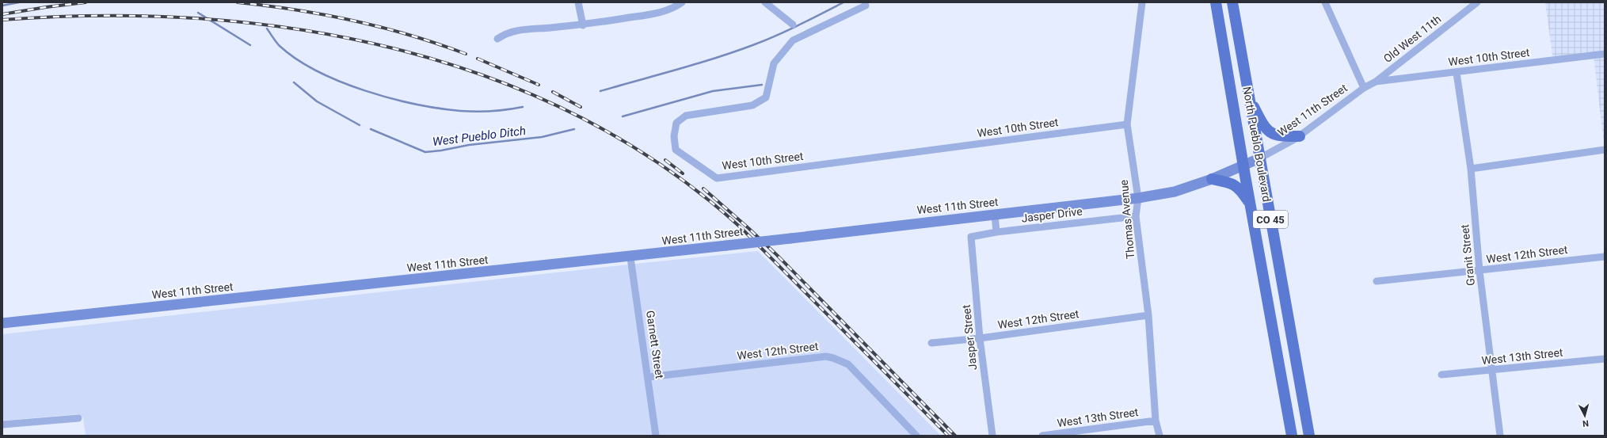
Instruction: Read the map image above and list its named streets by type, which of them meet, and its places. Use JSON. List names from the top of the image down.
{
  "streets": {
    "main road": ["North Pueblo Boulevard", "CO 45"],
    "street": [
      "Old West 11th",
      "West 10th Street",
      "West 11th Street",
      "Jasper Drive",
      "Thomas Avenue",
      "West 12th Street",
      "Granit Street",
      "Jasper Street",
      "Garnett Street",
      "West 13th Street"
    ]
  },
  "crossings": [
    ["Old West 11th", "West 10th Street"],
    ["Old West 11th", "West 11th Street"],
    ["West 10th Street", "West 11th Street"],
    ["West 10th Street", "Thomas Avenue"],
    ["West 10th Street", "Granit Street"],
    ["West 11th Street", "North Pueblo Boulevard"],
    ["West 11th Street", "Thomas Avenue"],
    ["West 11th Street", "Garnett Street"],
    ["Jasper Drive", "Thomas Avenue"],
    ["Jasper Drive", "Jasper Street"],
    ["Thomas Avenue", "West 12th Street"],
    ["Thomas Avenue", "West 13th Street"],
    ["West 12th Street", "Granit Street"],
    ["West 12th Street", "Jasper Street"],
    ["West 12th Street", "Garnett Street"],
    ["Granit Street", "West 13th Street"]
  ],
  "water": ["West Pueblo Ditch"],
  "north": "bottom"
}
